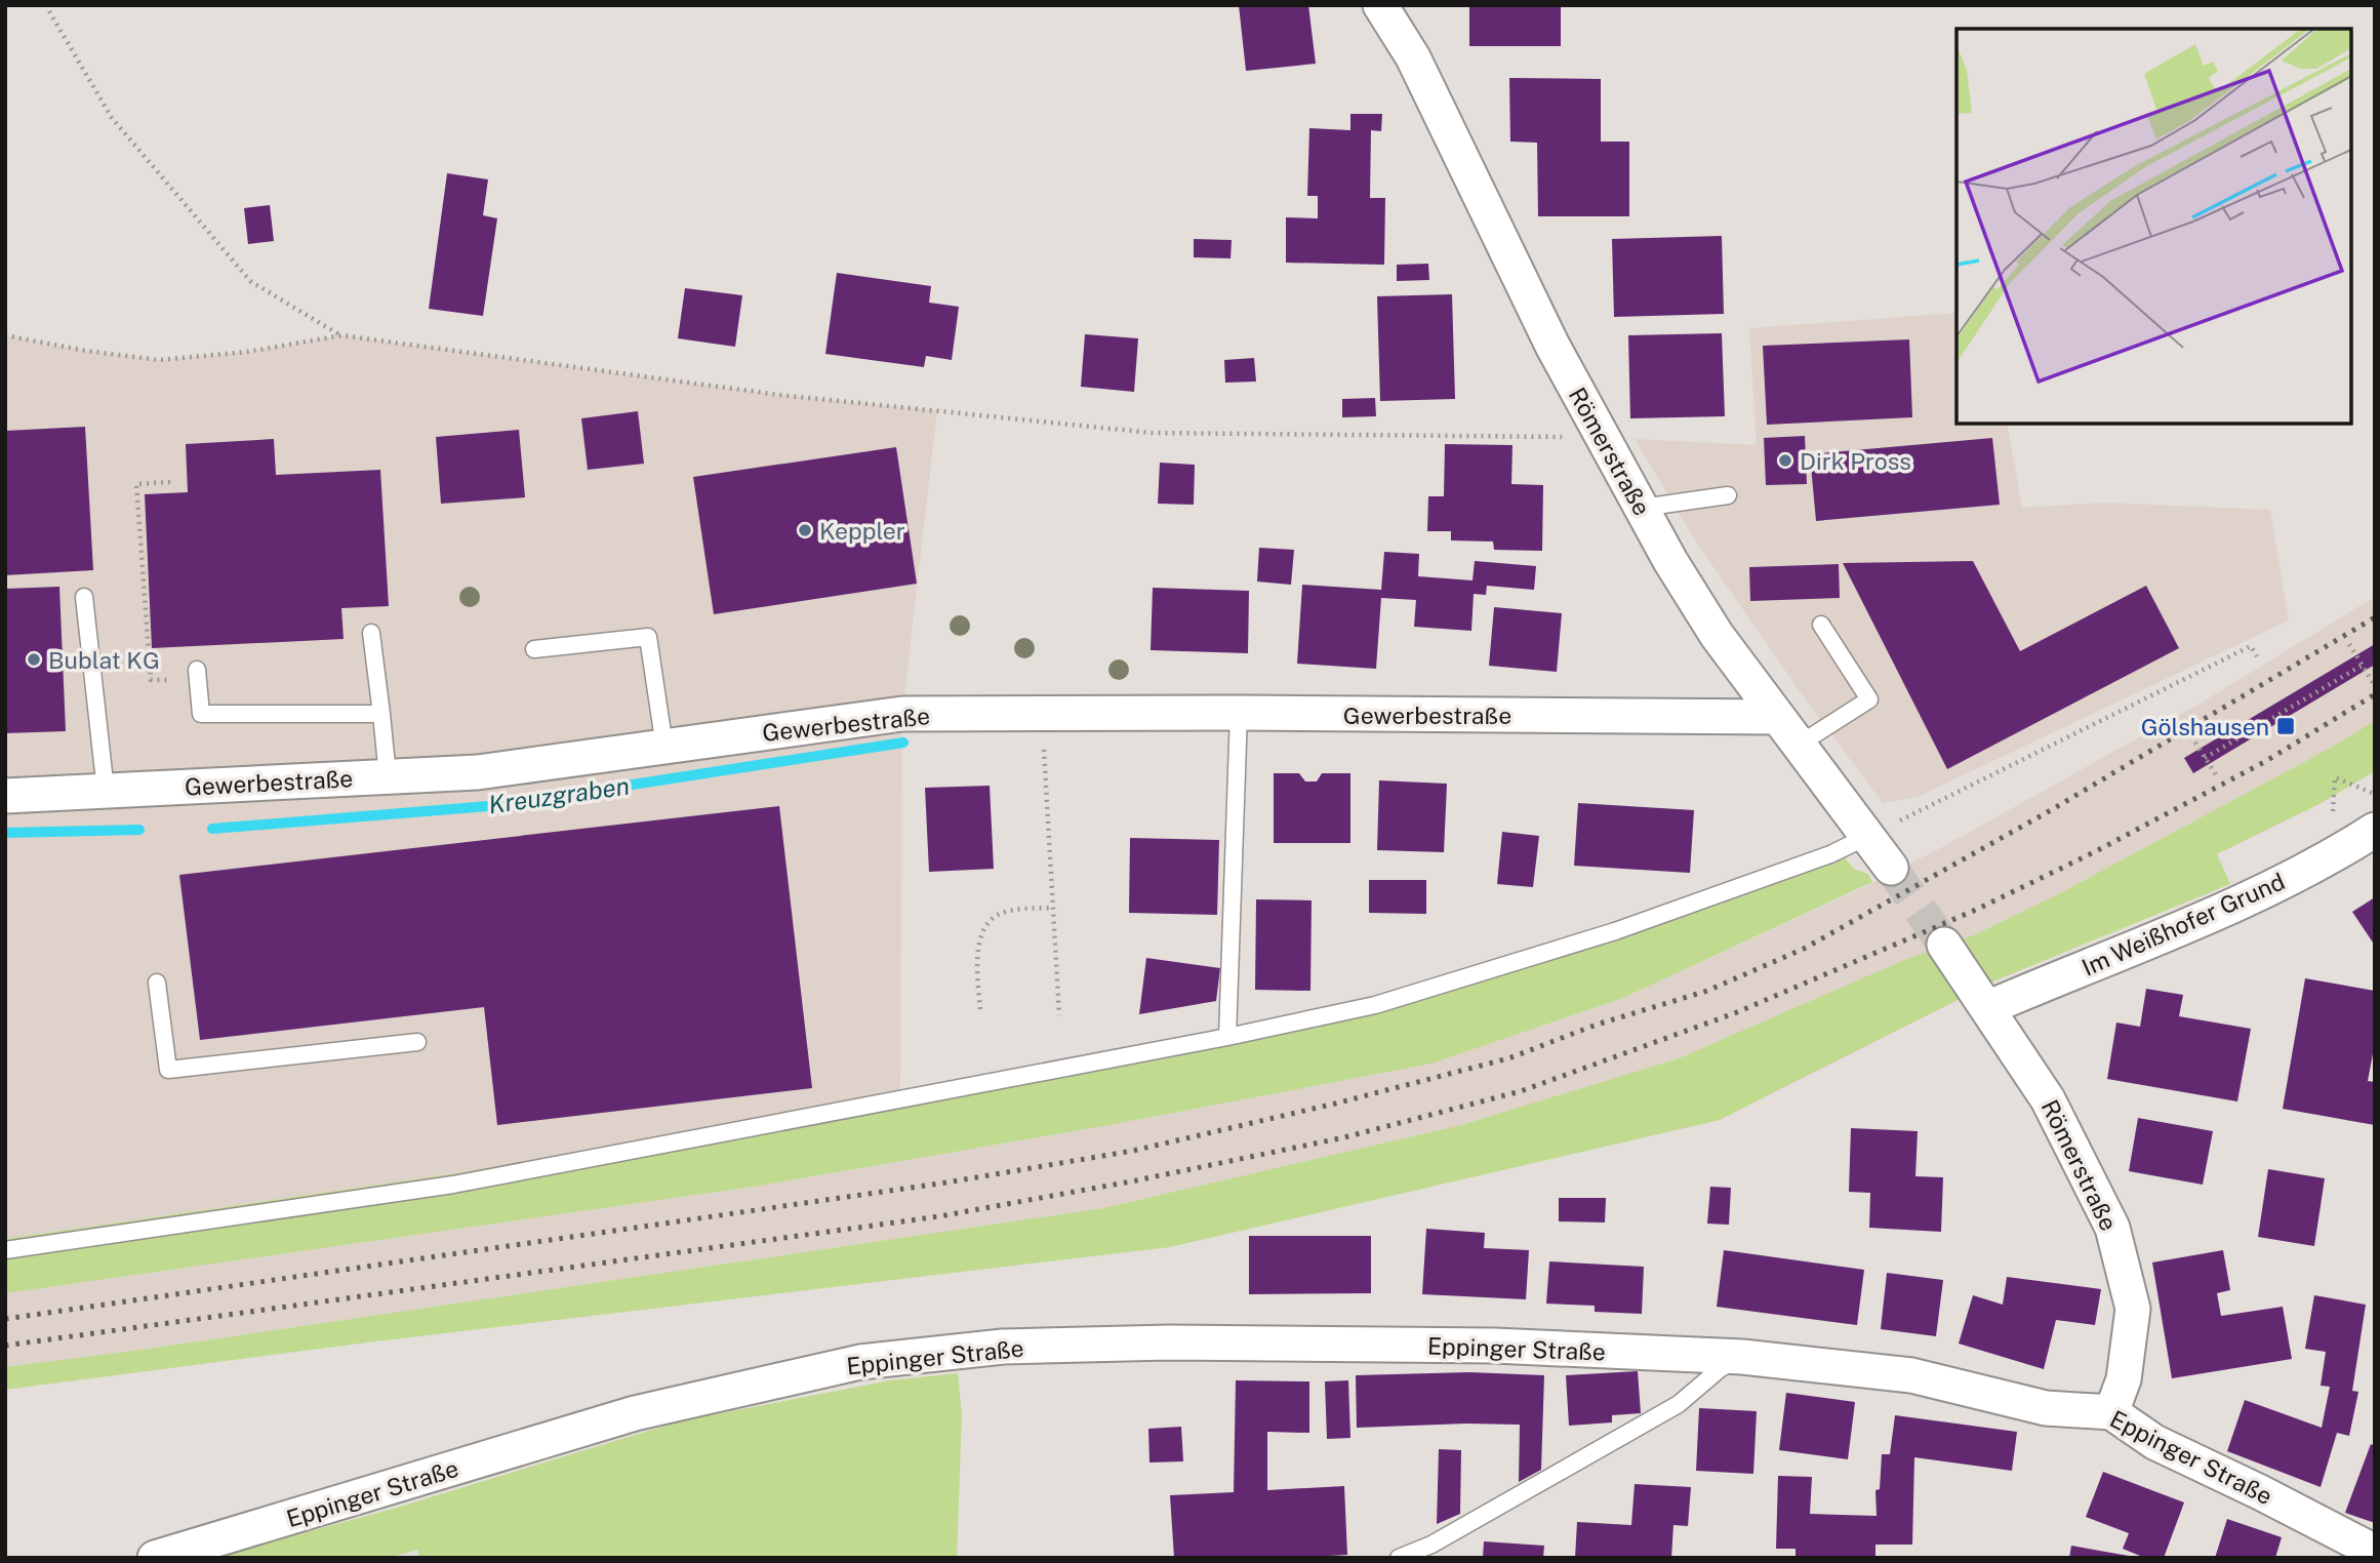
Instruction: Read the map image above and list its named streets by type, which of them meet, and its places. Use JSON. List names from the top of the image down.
{
  "streets": {
    "street": [
      "Römerstraße",
      "Gewerbestraße",
      "Im Weißhofer Grund",
      "Eppinger Straße"
    ]
  },
  "crossings": [
    ["Römerstraße", "Gewerbestraße"],
    ["Römerstraße", "Im Weißhofer Grund"],
    ["Römerstraße", "Eppinger Straße"]
  ],
  "water": ["Kreuzgraben"],
  "places": {
    "other": ["Dirk Pross", "Keppler", "Bublat KG"],
    "transit": ["Gölshausen"]
  }
}
